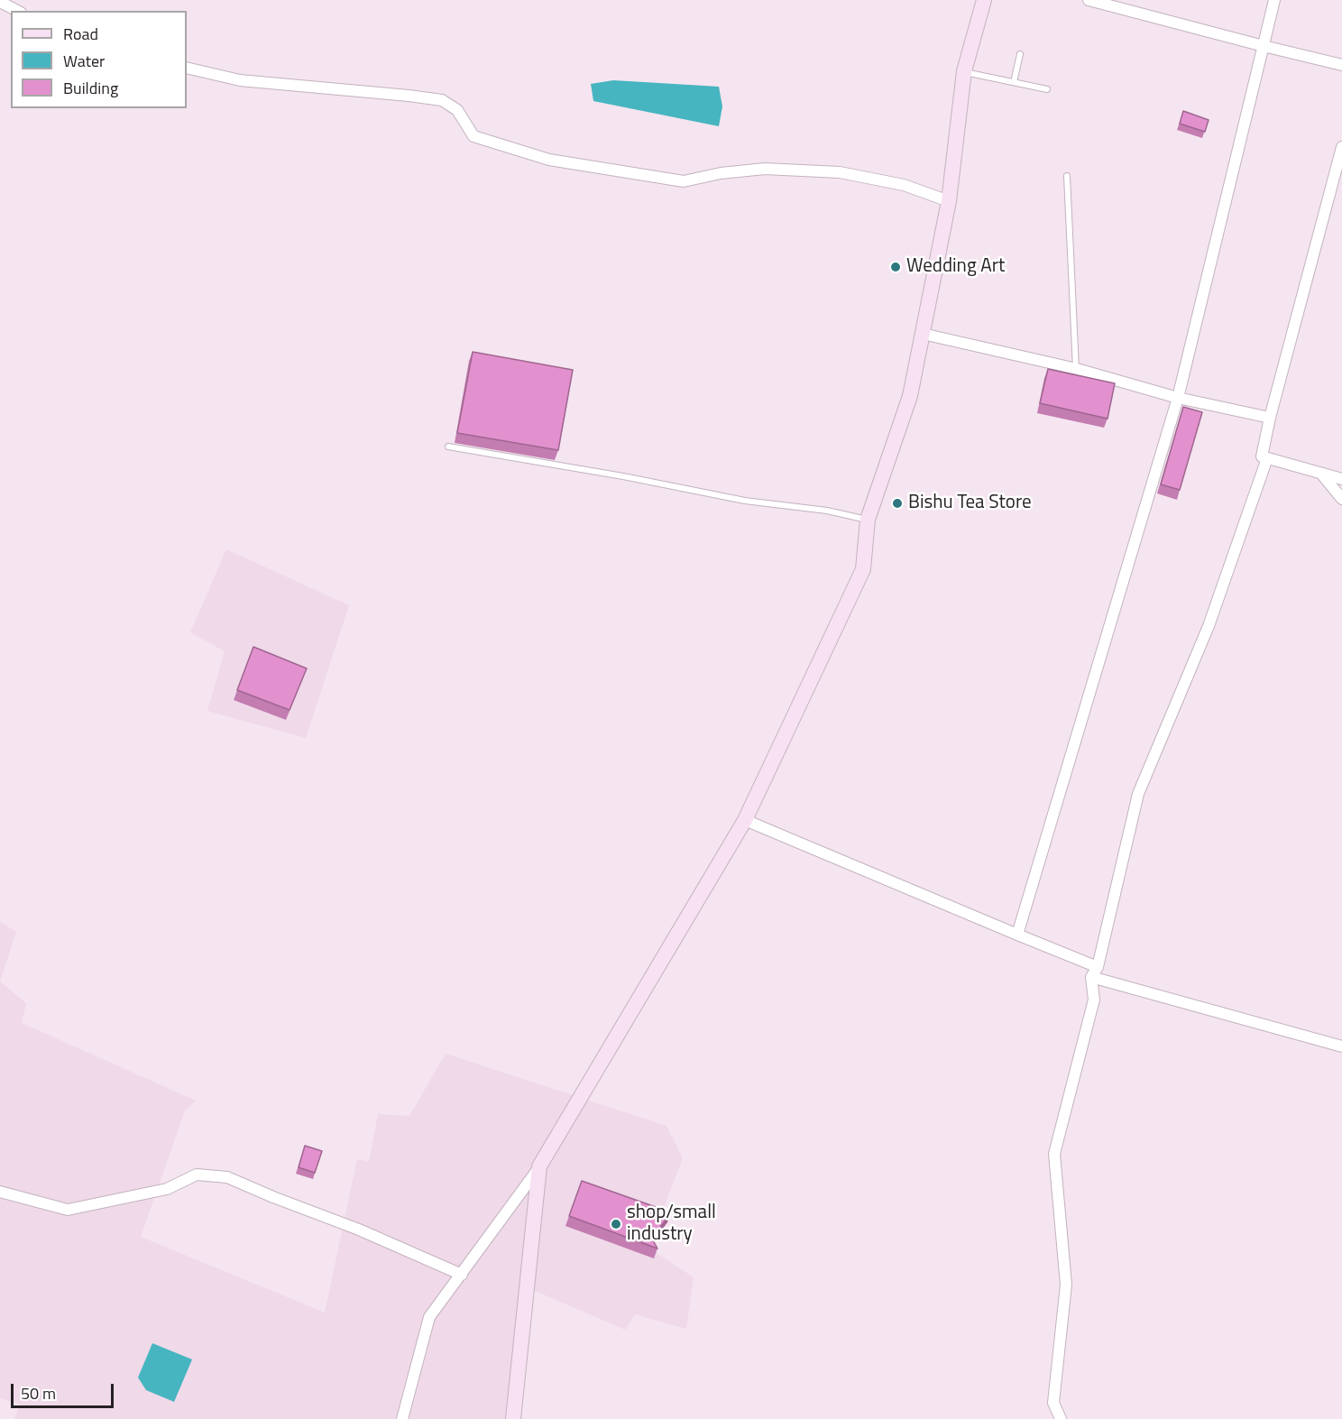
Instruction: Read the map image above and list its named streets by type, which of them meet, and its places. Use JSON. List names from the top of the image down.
{
  "places": ["Wedding Art", "Bishu Tea Store", "shop/small industry"],
  "legend": ["Road", "Water", "Building"],
  "scale_bar": "50 m"
}
